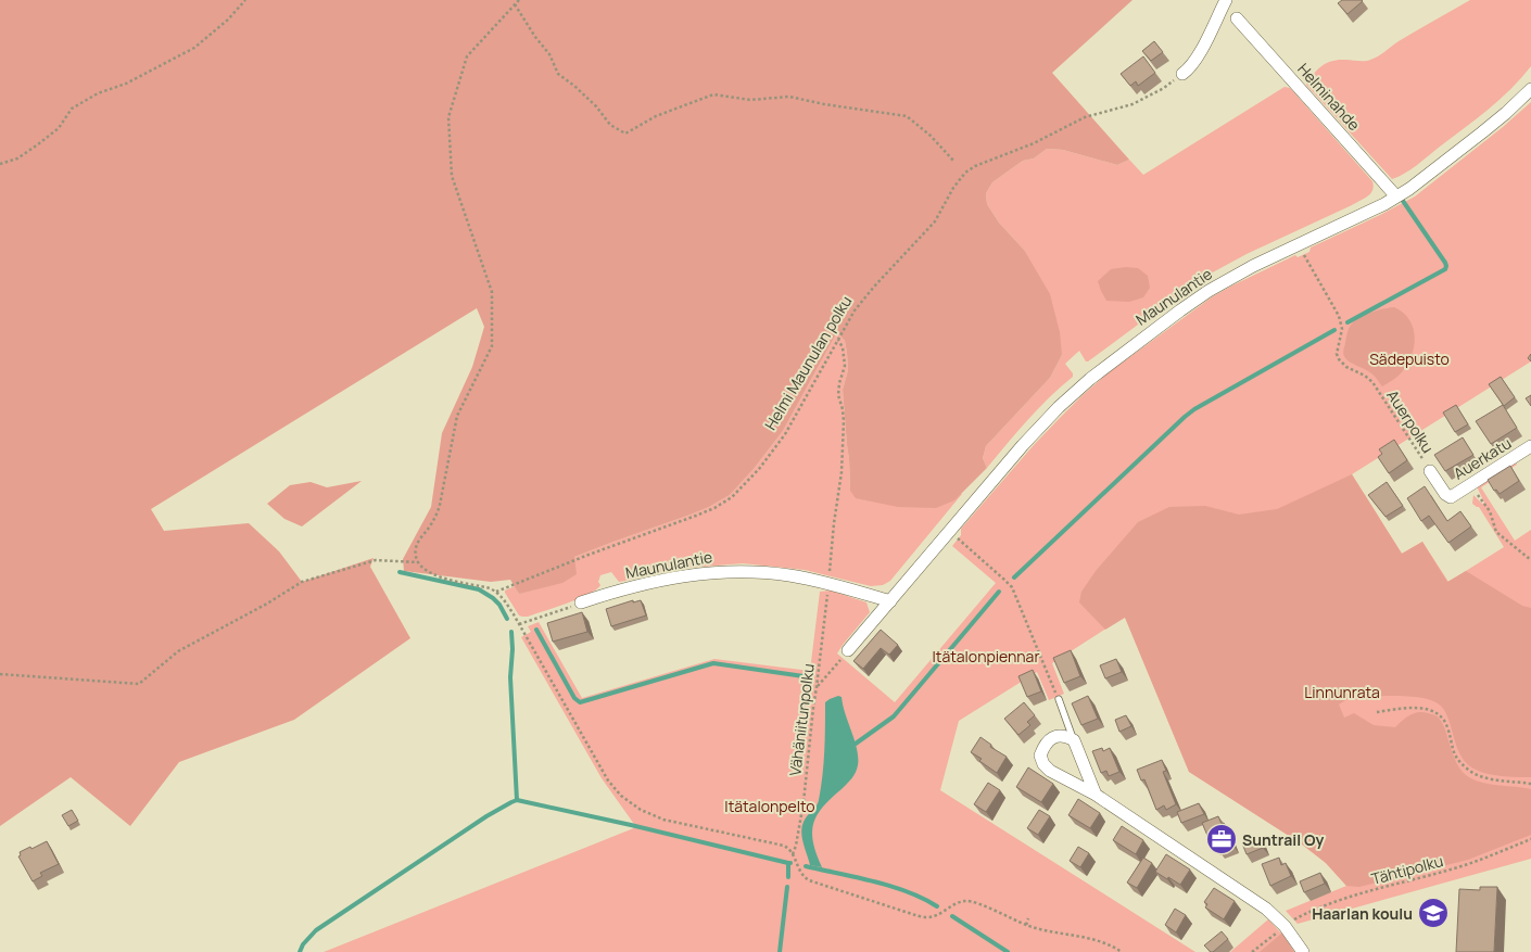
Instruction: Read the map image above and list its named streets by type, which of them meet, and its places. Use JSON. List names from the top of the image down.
{
  "streets": {
    "street": ["Helminahde", "Maunulantie", "Auerkatu"],
    "path": [
      "Helmi Maunulan polku",
      "Auerpolku",
      "Vähäniitunpolku",
      "Tähtipolku"
    ]
  },
  "crossings": [
    ["Helminahde", "Maunulantie"],
    ["Auerpolku", "Auerkatu"]
  ],
  "parks": [
    "Sädepuisto",
    "Itätalonpiennar",
    "Linnunrata",
    "Itätalonpelto"
  ],
  "places": {
    "office": ["Suntrail Oy"],
    "school or university": ["Haarlan koulu"]
  }
}
